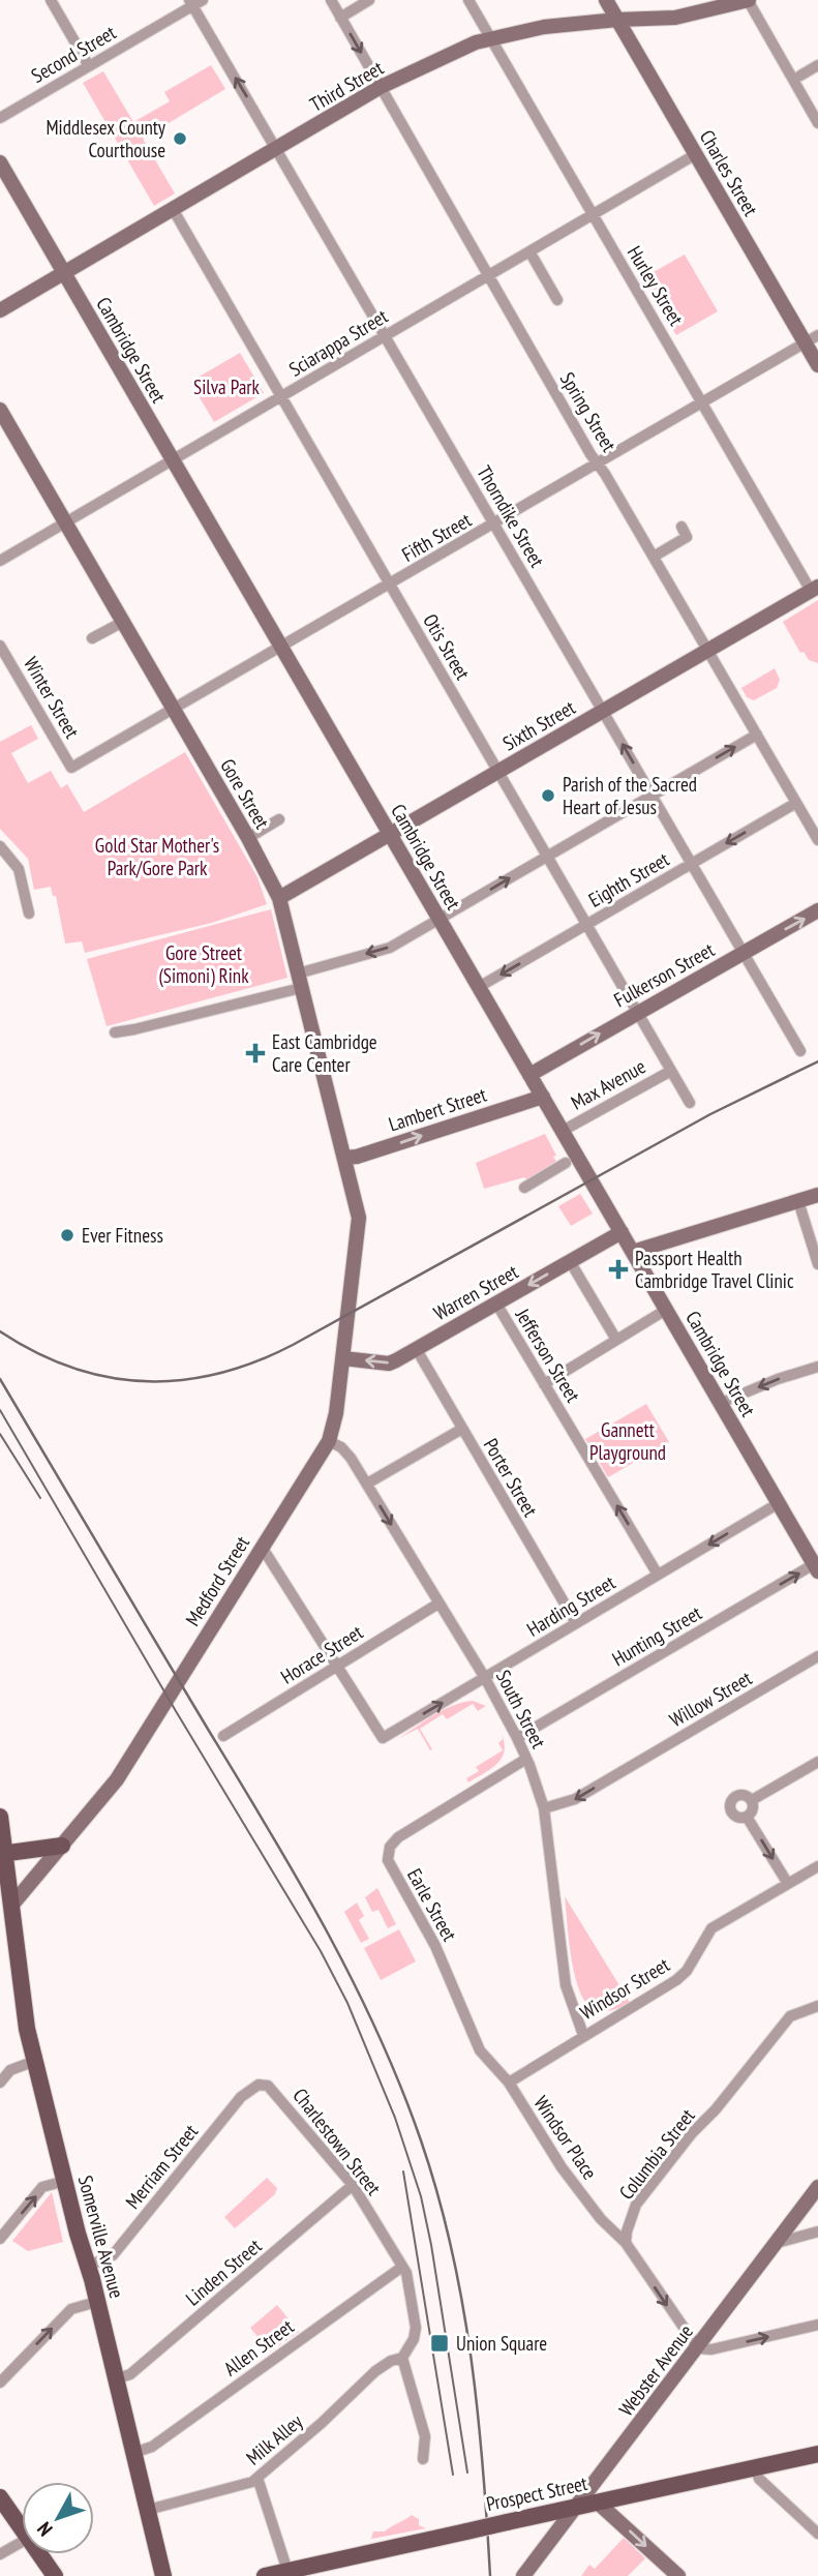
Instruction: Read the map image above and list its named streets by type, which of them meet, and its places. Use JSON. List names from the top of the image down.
{
  "streets": {
    "main road": [
      "Third Street",
      "Charles Street",
      "Cambridge Street",
      "Sixth Street",
      "Gore Street",
      "Fulkerson Street",
      "Lambert Street",
      "Warren Street",
      "Medford Street",
      "Somerville Avenue",
      "Webster Avenue",
      "Prospect Street"
    ],
    "street": [
      "Second Street",
      "Hurley Street",
      "Sciarappa Street",
      "Spring Street",
      "Thorndike Street",
      "Fifth Street",
      "Otis Street",
      "Winter Street",
      "Eighth Street",
      "Max Avenue",
      "Jefferson Street",
      "Porter Street",
      "Harding Street",
      "Hunting Street",
      "Horace Street",
      "Willow Street",
      "South Street",
      "Earle Street",
      "Windsor Street",
      "Windsor Place",
      "Charlestown Street",
      "Columbia Street",
      "Merriam Street",
      "Linden Street",
      "Allen Street",
      "Milk Alley"
    ]
  },
  "crossings": [
    ["Second Street", "Thorndike Street"],
    ["Third Street", "Charles Street"],
    ["Third Street", "Hurley Street"],
    ["Third Street", "Cambridge Street"],
    ["Third Street", "Spring Street"],
    ["Third Street", "Thorndike Street"],
    ["Third Street", "Otis Street"],
    ["Charles Street", "Sciarappa Street"],
    ["Charles Street", "Fifth Street"],
    ["Hurley Street", "Sciarappa Street"],
    ["Hurley Street", "Fifth Street"],
    ["Hurley Street", "Sixth Street"],
    ["Sciarappa Street", "Cambridge Street"],
    ["Sciarappa Street", "Spring Street"],
    ["Sciarappa Street", "Thorndike Street"],
    ["Sciarappa Street", "Otis Street"],
    ["Sciarappa Street", "Gore Street"],
    ["Cambridge Street", "Fifth Street"],
    ["Cambridge Street", "Sixth Street"],
    ["Cambridge Street", "Eighth Street"],
    ["Cambridge Street", "Fulkerson Street"],
    ["Cambridge Street", "Max Avenue"],
    ["Cambridge Street", "Lambert Street"],
    ["Cambridge Street", "Warren Street"],
    ["Cambridge Street", "Harding Street"],
    ["Cambridge Street", "Hunting Street"],
    ["Spring Street", "Fifth Street"],
    ["Spring Street", "Sixth Street"],
    ["Spring Street", "Eighth Street"],
    ["Thorndike Street", "Fifth Street"],
    ["Thorndike Street", "Sixth Street"],
    ["Thorndike Street", "Eighth Street"],
    ["Thorndike Street", "Fulkerson Street"],
    ["Fifth Street", "Otis Street"],
    ["Fifth Street", "Winter Street"],
    ["Fifth Street", "Gore Street"],
    ["Otis Street", "Sixth Street"],
    ["Otis Street", "Eighth Street"],
    ["Otis Street", "Fulkerson Street"],
    ["Otis Street", "Max Avenue"],
    ["Sixth Street", "Gore Street"],
    ["Gore Street", "Lambert Street"],
    ["Gore Street", "Medford Street"],
    ["Warren Street", "Jefferson Street"],
    ["Warren Street", "Porter Street"],
    ["Warren Street", "Medford Street"],
    ["Jefferson Street", "Harding Street"],
    ["Porter Street", "Harding Street"],
    ["Medford Street", "South Street"],
    ["Medford Street", "Somerville Avenue"],
    ["Harding Street", "Horace Street"],
    ["Harding Street", "South Street"],
    ["Hunting Street", "South Street"],
    ["Horace Street", "South Street"],
    ["Willow Street", "South Street"],
    ["South Street", "Earle Street"],
    ["South Street", "Windsor Street"],
    ["Earle Street", "Windsor Street"],
    ["Earle Street", "Windsor Place"],
    ["Windsor Street", "Windsor Place"],
    ["Windsor Place", "Columbia Street"],
    ["Charlestown Street", "Merriam Street"],
    ["Charlestown Street", "Linden Street"],
    ["Charlestown Street", "Allen Street"],
    ["Charlestown Street", "Milk Alley"],
    ["Merriam Street", "Somerville Avenue"],
    ["Somerville Avenue", "Linden Street"],
    ["Somerville Avenue", "Allen Street"],
    ["Somerville Avenue", "Milk Alley"],
    ["Webster Avenue", "Prospect Street"]
  ],
  "one_way": [
    "Fulkerson Street",
    "Lambert Street",
    "Warren Street",
    "Jefferson Street",
    "Hunting Street",
    "Willow Street"
  ],
  "parks": [
    "Silva Park",
    "Gold Star Mother's Park/Gore Park",
    "Gore Street (Simoni) Rink",
    "Gannett Playground"
  ],
  "places": {
    "other": ["Middlesex County Courthouse", "Parish of the Sacred Heart of Jesus", "Ever Fitness"],
    "health": ["East Cambridge Care Center", "Passport Health Cambridge Travel Clinic"],
    "transit": ["Union Square"]
  },
  "north": "bottom left"
}
